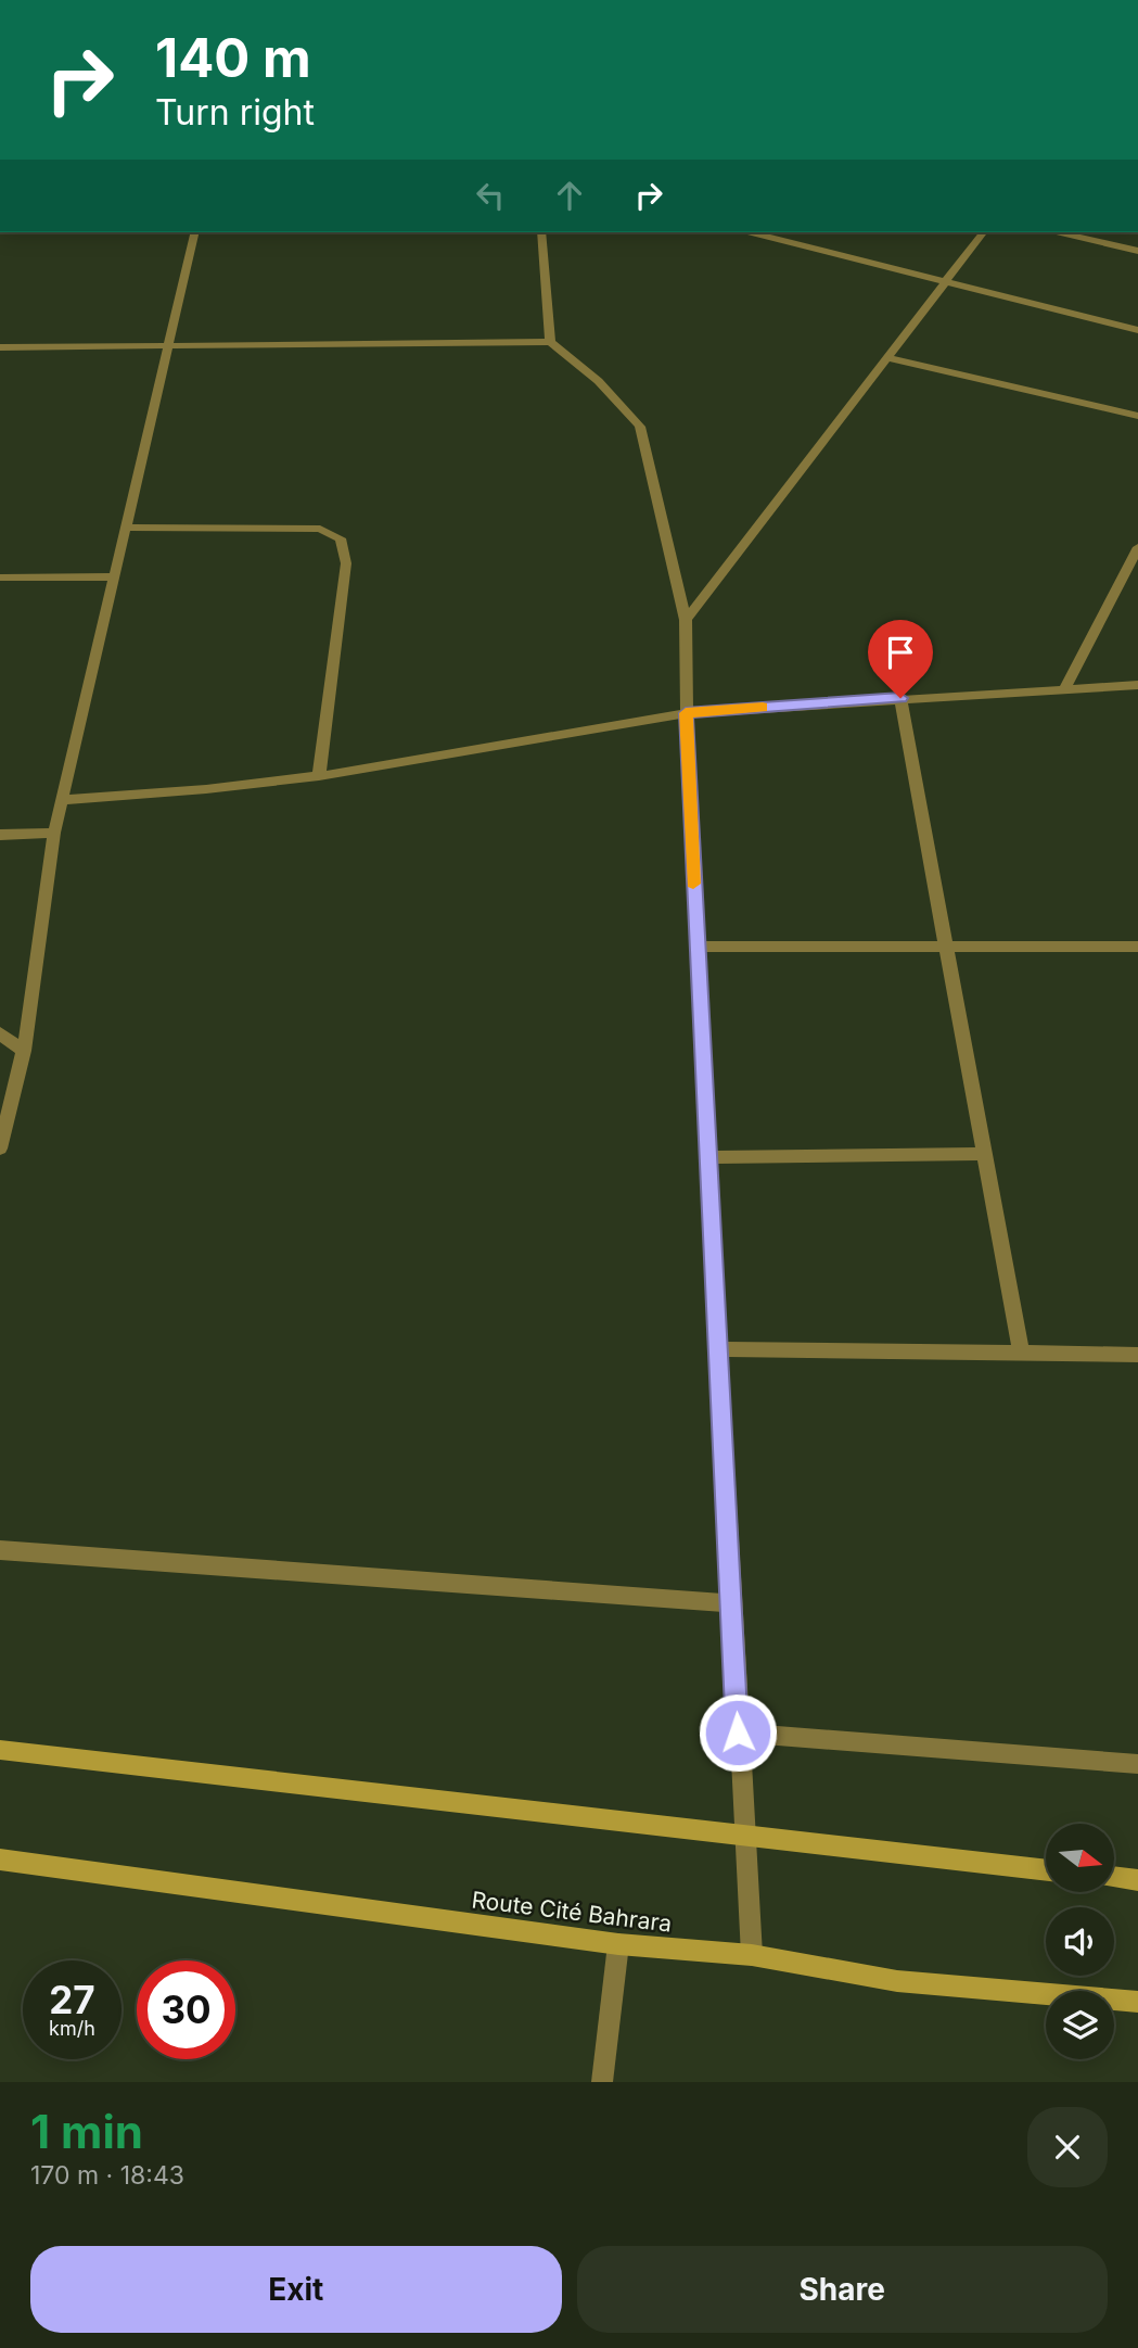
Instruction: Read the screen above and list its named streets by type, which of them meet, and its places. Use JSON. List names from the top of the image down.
{
  "streets": {
    "main road": ["Route Cité Bahrara"]
  },
  "north": "right",
  "page": {
    "turn": ["140 m", "Turn right"],
    "speed": "27 km/h",
    "limit": "30",
    "heading": ["1 min", "170 m · 18:43"],
    "buttons": ["Exit", "Share"]
  }
}
